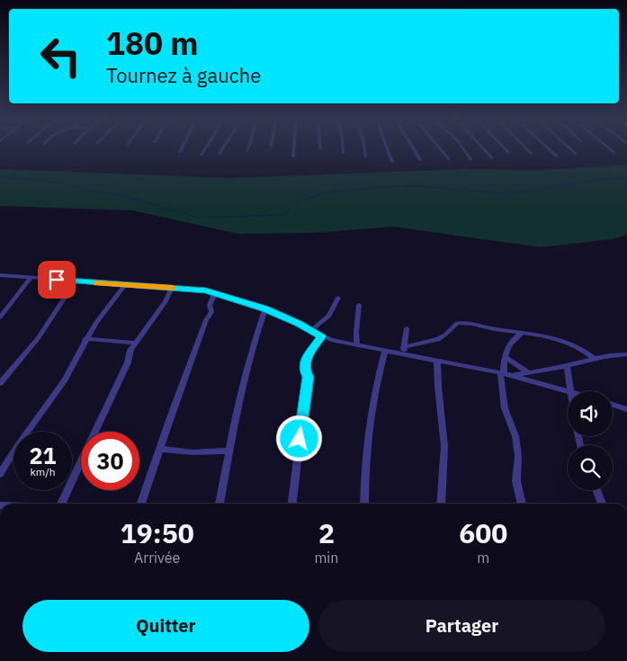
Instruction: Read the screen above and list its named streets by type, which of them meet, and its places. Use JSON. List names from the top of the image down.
{
  "page": {
    "turn": ["180 m", "Tournez à gauche"],
    "speed": "21 km/h",
    "limit": "30",
    "eta": [
      "19:50",
      "Arrivée",
      "2",
      "min",
      "600",
      "m"
    ],
    "buttons": ["Quitter", "Partager"]
  }
}
